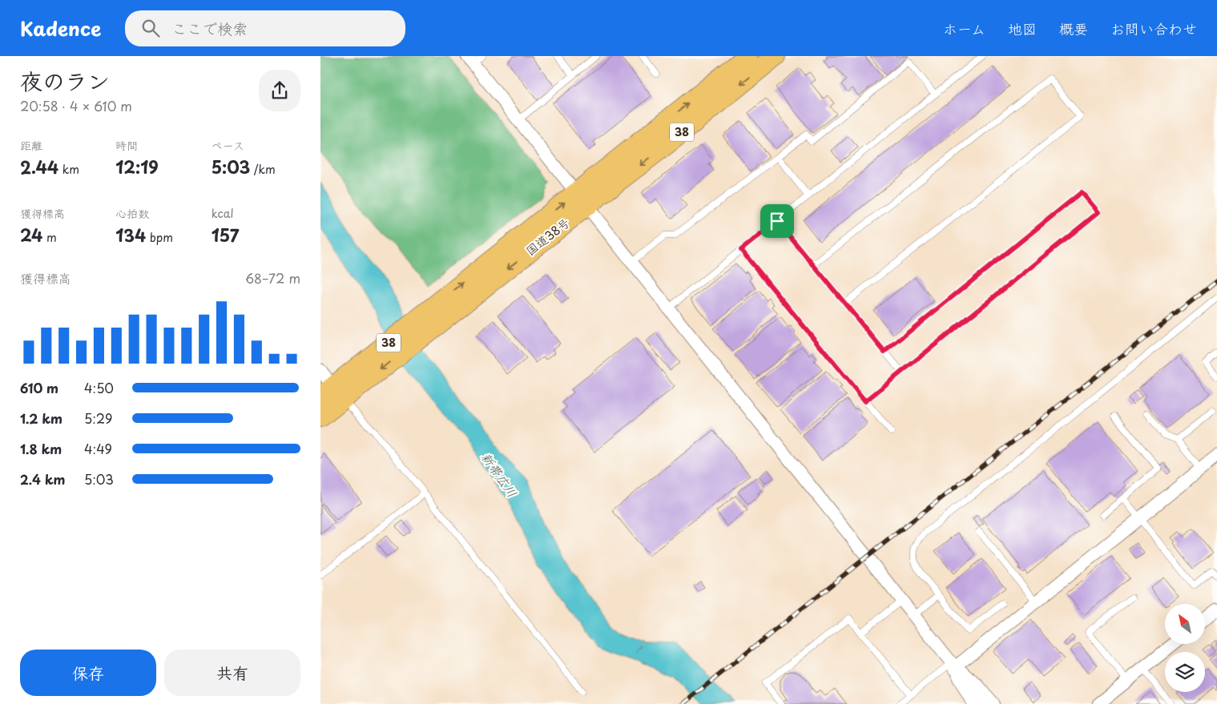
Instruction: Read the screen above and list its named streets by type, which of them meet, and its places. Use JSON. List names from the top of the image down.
{
  "streets": {
    "highway": ["38", "国道38号"]
  },
  "water": ["新帯広川"],
  "north": "top left",
  "page": {
    "header": "Kadence",
    "search": "ここで検索",
    "nav": [
      "ホーム",
      "地図",
      "概要",
      "お問い合わせ"
    ],
    "heading": ["夜のラン", "20:58 · 4 × 610 m"],
    "stats": [
      ["距離", "2.44 km"],
      ["時間", "12:19"],
      ["ペース", "5:03 /km"],
      ["獲得標高", "24 m"],
      ["心拍数", "134 bpm"],
      ["kcal", "157"]
    ],
    "chart": ["獲得標高", "68–72 m"],
    "list": [
      {
        "name": "610 m",
        "note": "4:50"
      },
      {
        "name": "1.2 km",
        "note": "5:29"
      },
      {
        "name": "1.8 km",
        "note": "4:49"
      },
      {
        "name": "2.4 km",
        "note": "5:03"
      }
    ],
    "buttons": ["保存", "共有"]
  }
}
